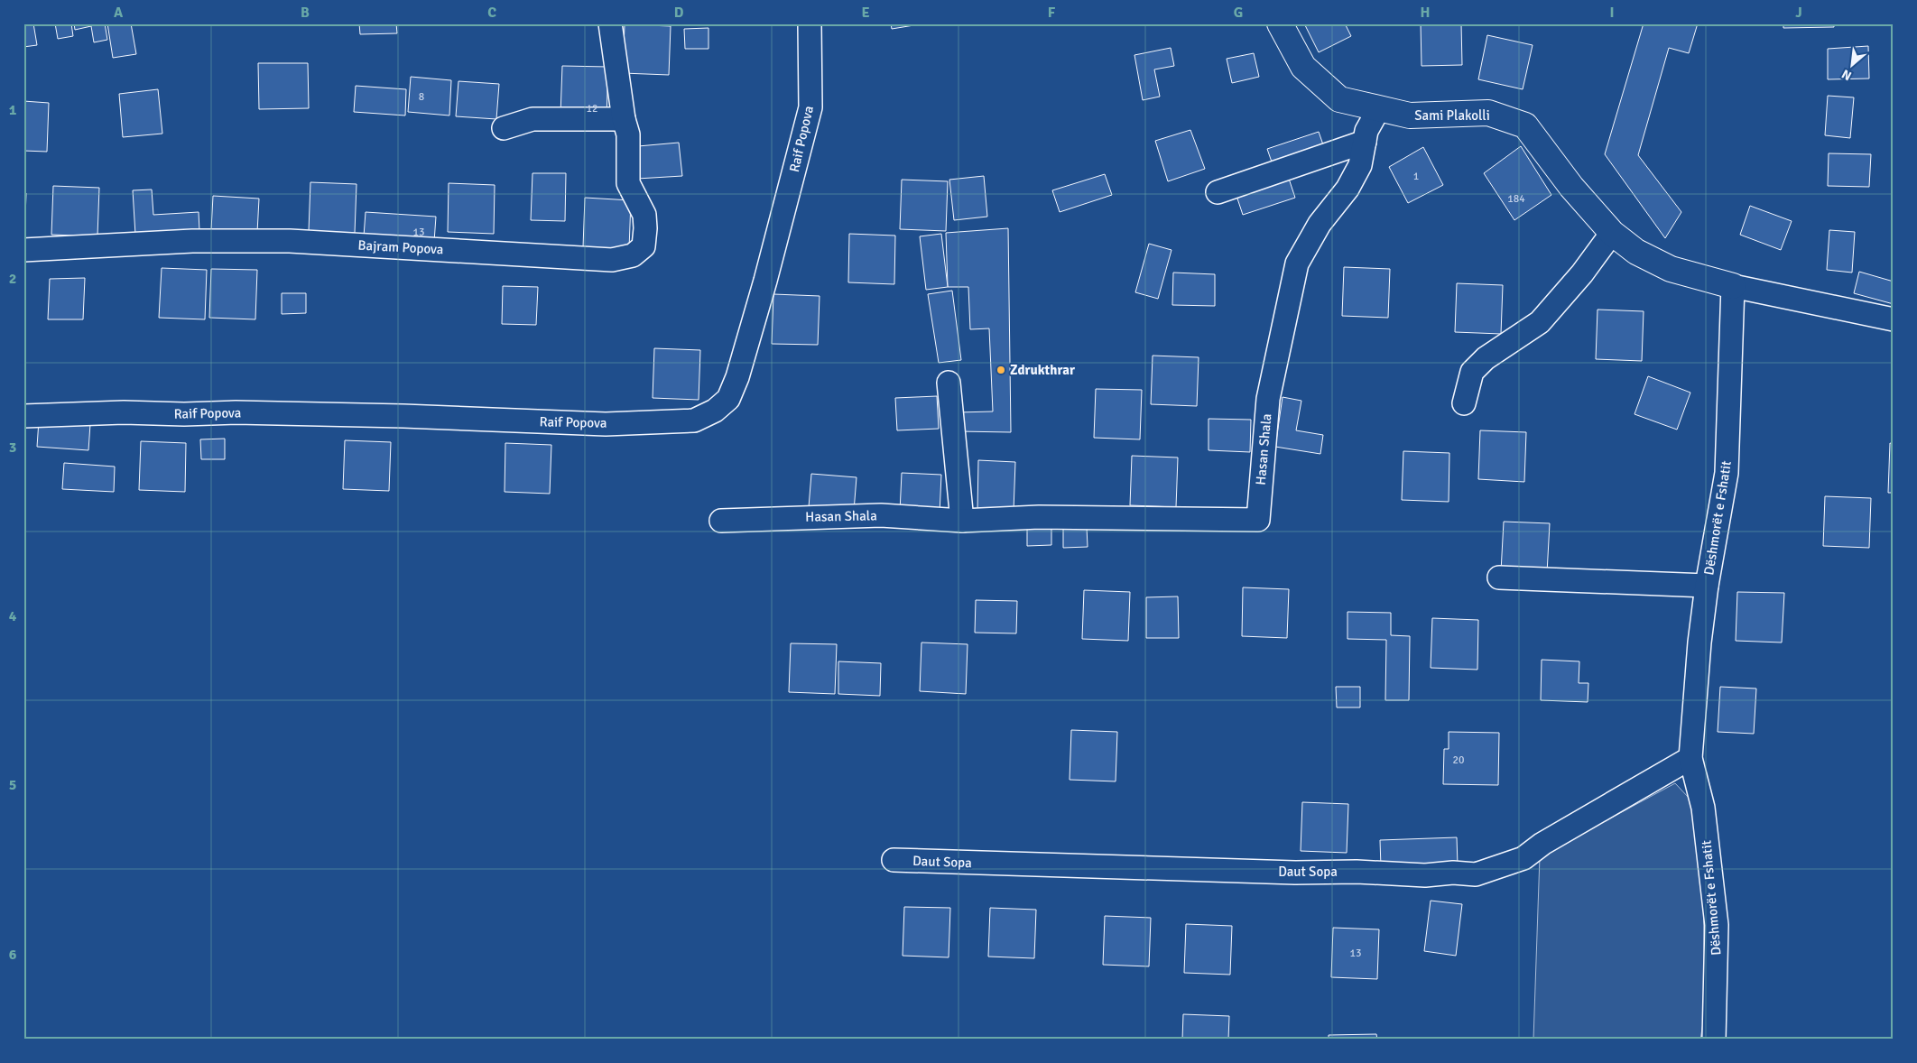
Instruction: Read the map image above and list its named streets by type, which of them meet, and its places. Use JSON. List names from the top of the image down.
{
  "streets": {
    "street": [
      "Sami Plakolli",
      "Raif Popova",
      "Bajram Popova",
      "Hasan Shala",
      "Dëshmorët e Fshatit",
      "Daut Sopa"
    ]
  },
  "crossings": [
    ["Sami Plakolli", "Hasan Shala"],
    ["Sami Plakolli", "Dëshmorët e Fshatit"],
    ["Dëshmorët e Fshatit", "Daut Sopa"]
  ],
  "places": ["Zdrukthrar"],
  "house_numbers": [
    "8",
    "12",
    "1",
    "184",
    "13",
    "20",
    "13"
  ],
  "north": "bottom left",
  "grid": {
    "columns": [
      "A",
      "B",
      "C",
      "D",
      "E",
      "F",
      "G",
      "H",
      "I",
      "J"
    ],
    "rows": [
      "1",
      "2",
      "3",
      "4",
      "5",
      "6"
    ]
  }
}
